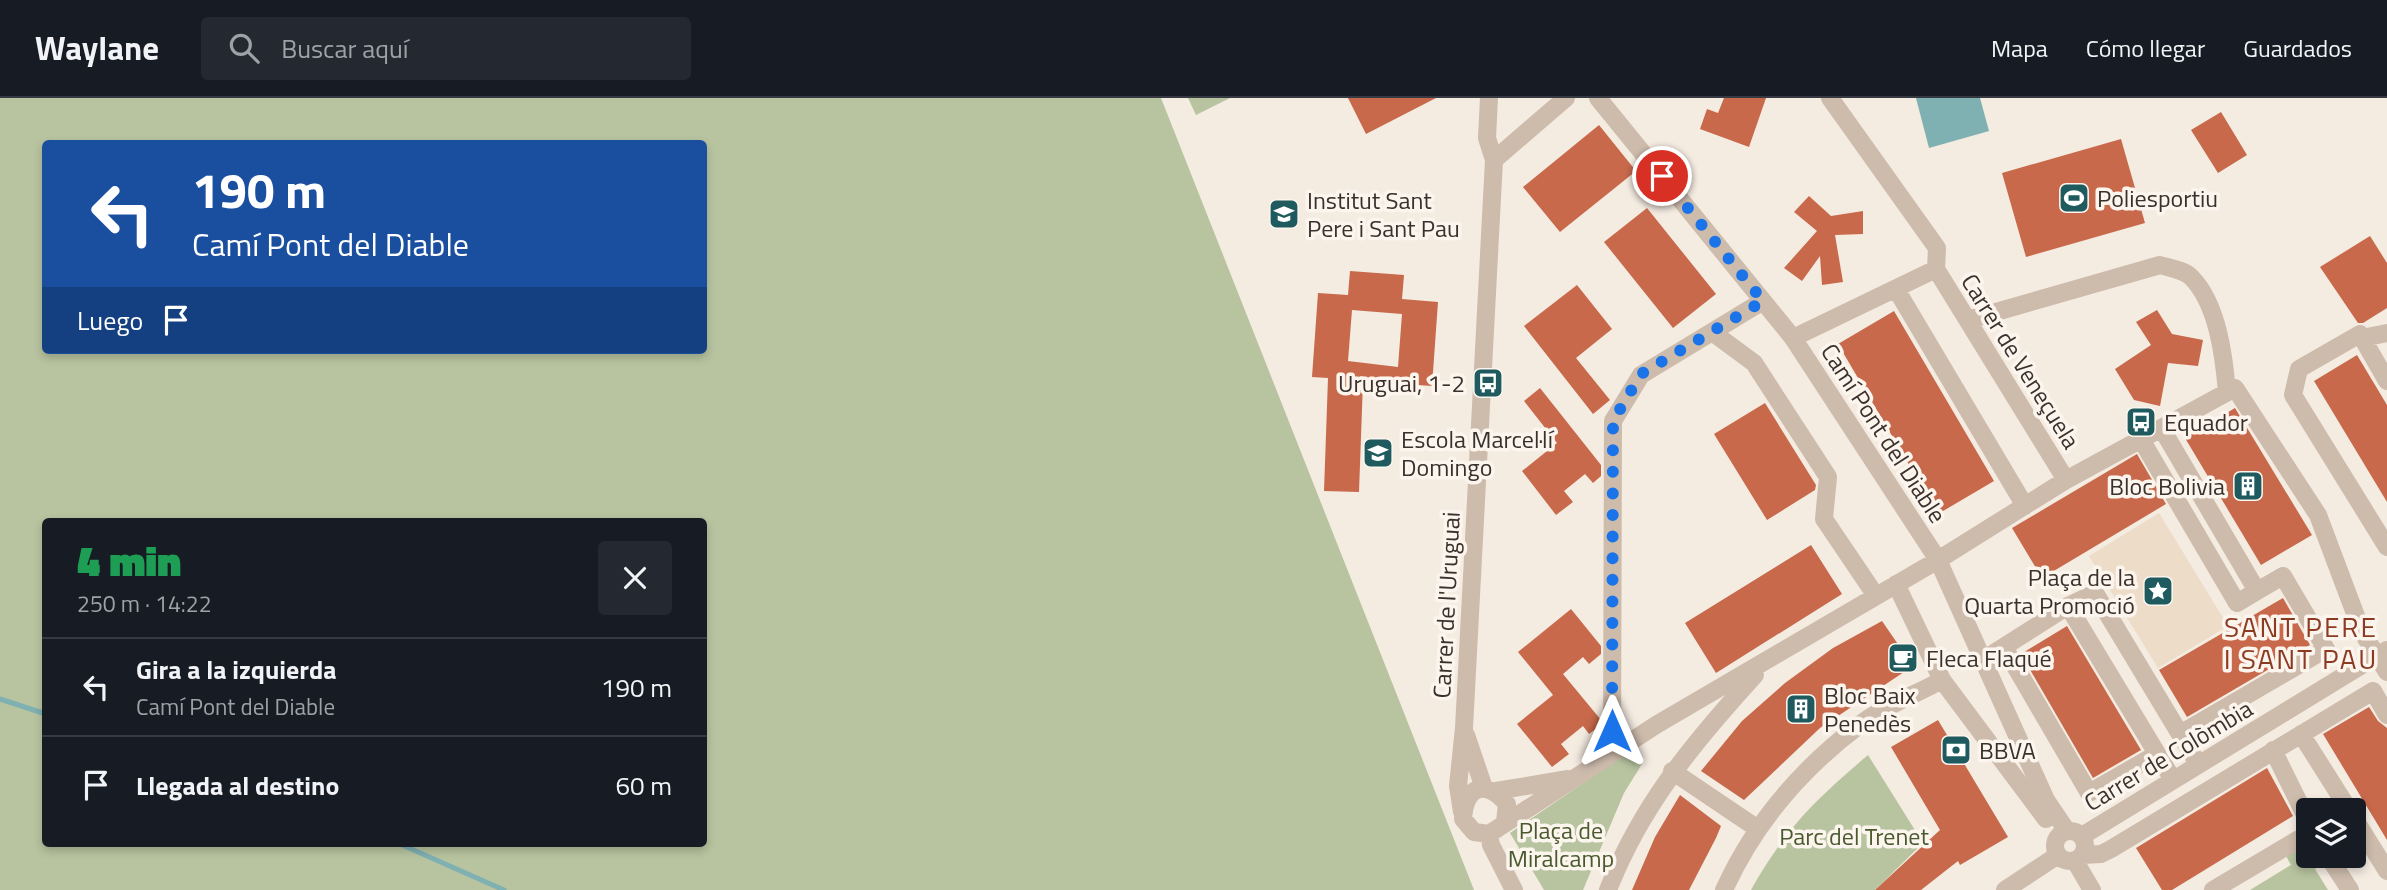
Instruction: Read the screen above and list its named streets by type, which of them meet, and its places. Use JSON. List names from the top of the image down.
{
  "streets": {
    "street": [
      "Carrer de Veneçuela",
      "Camí Pont del Diable",
      "Carrer de l'Uruguai",
      "Carrer de Colòmbia"
    ]
  },
  "crossings": [
    ["Carrer de Veneçuela", "Camí Pont del Diable"],
    ["Carrer de Veneçuela", "Carrer de Colòmbia"],
    ["Camí Pont del Diable", "Carrer de Colòmbia"]
  ],
  "districts": ["SANT PERE I SANT PAU"],
  "parks": ["Plaça de Miralcamp", "Parc del Trenet"],
  "places": {
    "sports": ["Poliesportiu"],
    "school or university": ["Institut Sant Pere i Sant Pau", "Escola Marcel·lí Domingo"],
    "bus stop": ["Uruguai, 1-2", "Equador"],
    "building": ["Bloc Bolivia", "Bloc Baix Penedès"],
    "place": ["Plaça de la Quarta Promoció"],
    "cafe": ["Fleca Flaqué"],
    "bank": ["BBVA"]
  },
  "page": {
    "header": "Waylane",
    "search": "Buscar aquí",
    "nav": ["Mapa", "Cómo llegar", "Guardados"],
    "turn": ["190 m", "Camí Pont del Diable"],
    "then": "Luego",
    "heading": ["4 min", "250 m · 14:22"],
    "list": [
      {
        "name": "Gira a la izquierda",
        "note": "Camí Pont del Diable",
        "value": "190 m"
      },
      {
        "name": "Llegada al destino",
        "value": "60 m"
      }
    ]
  }
}
